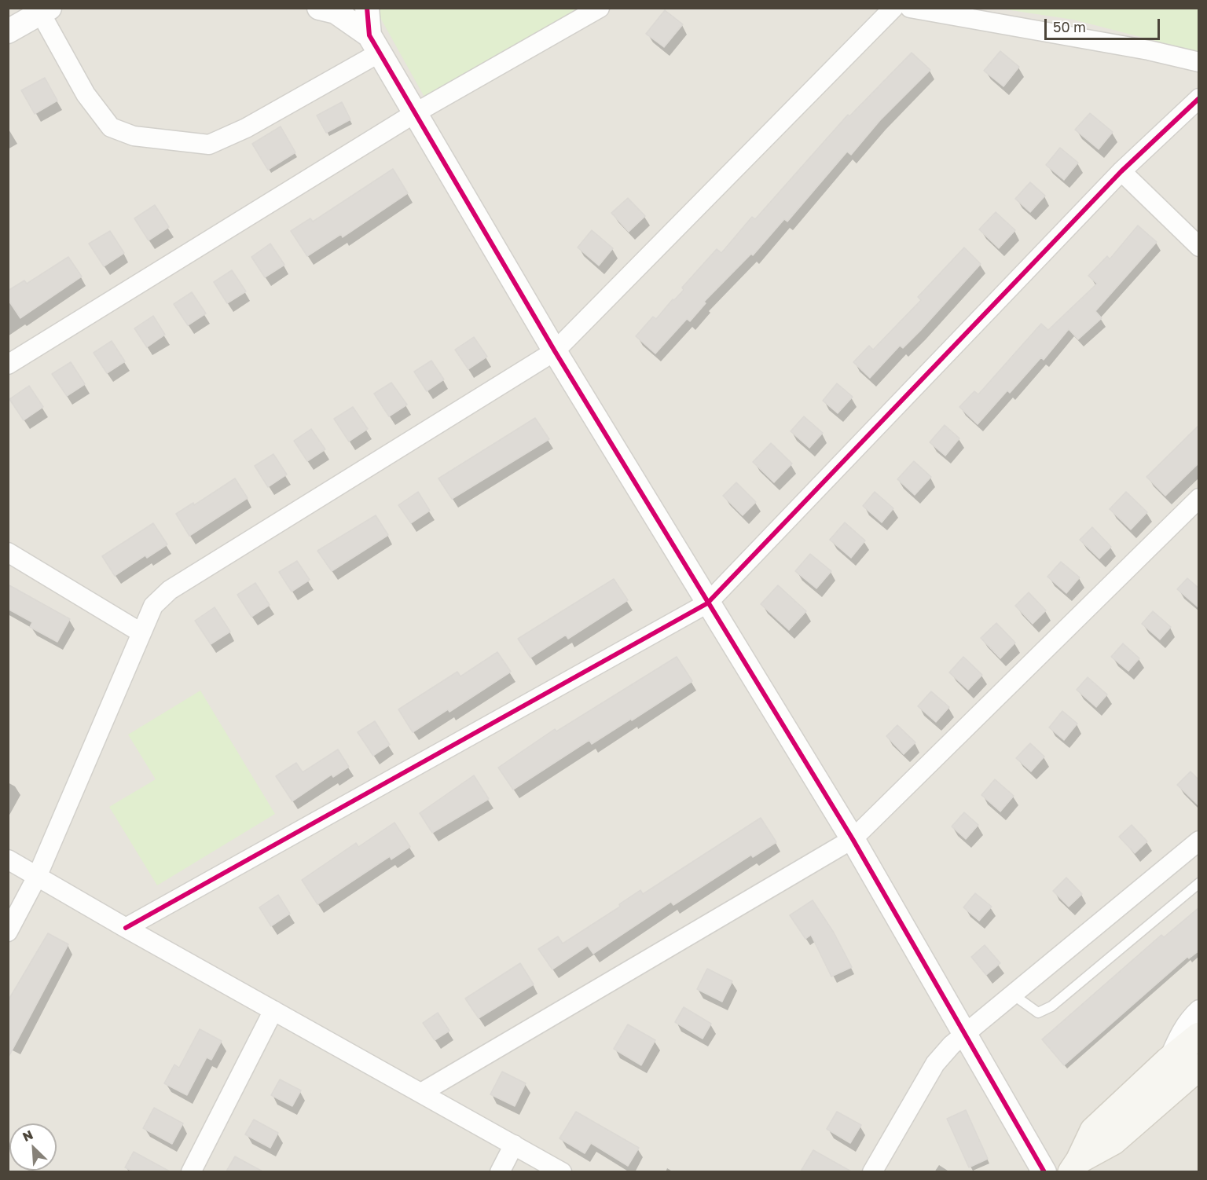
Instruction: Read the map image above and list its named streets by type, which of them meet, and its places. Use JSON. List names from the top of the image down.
{
  "scale_bar": "50 m",
  "north": "top left"
}
